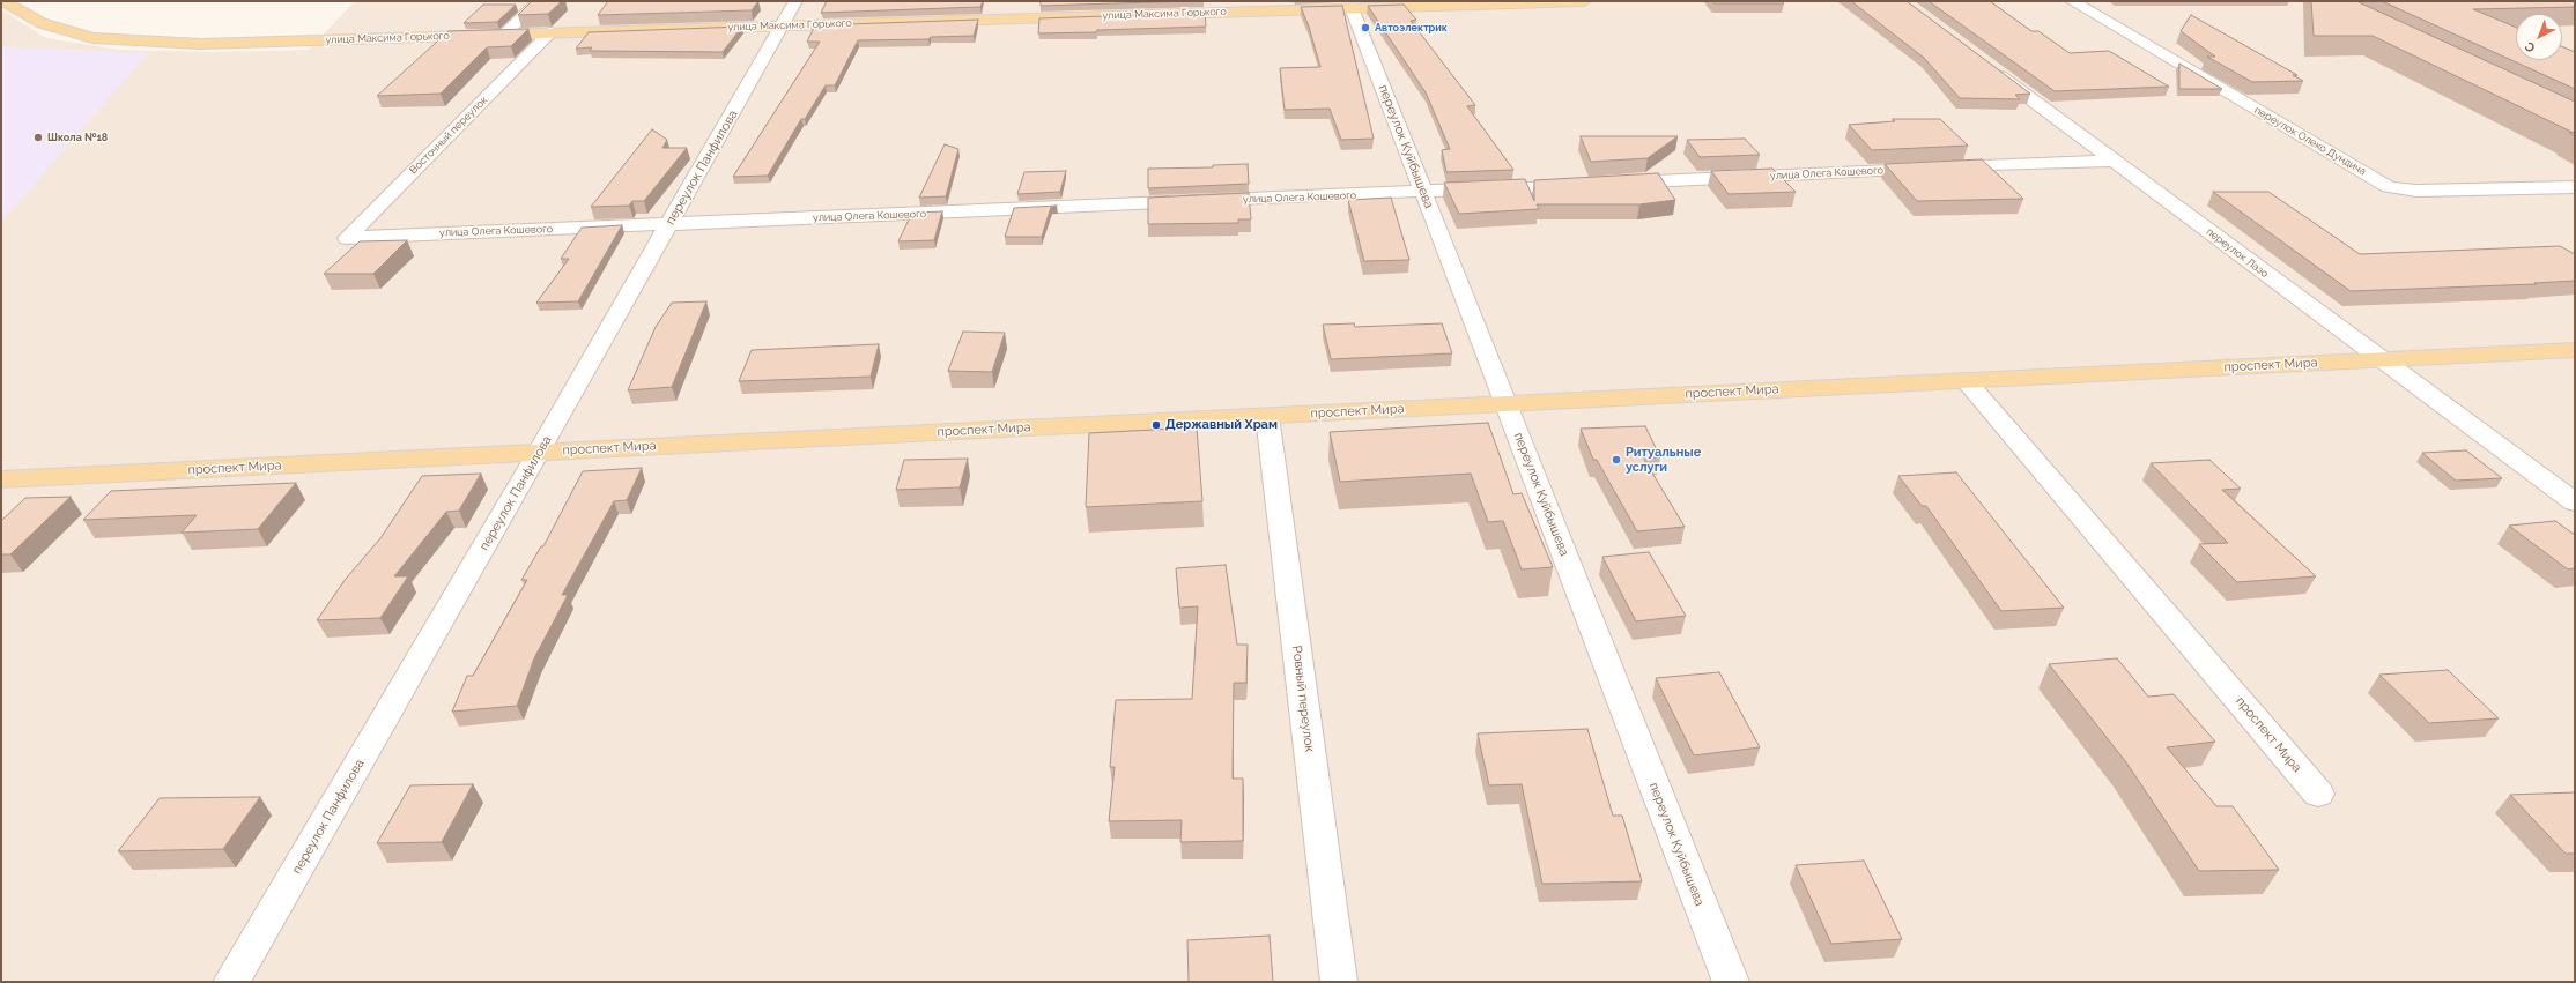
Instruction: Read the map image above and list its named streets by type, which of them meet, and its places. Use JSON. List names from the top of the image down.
{
  "streets": {
    "main road": ["улица Максима Горького", "проспект Мира"],
    "street": [
      "Восточный переулок",
      "переулок Олеко Дундича",
      "переулок Куйбышева",
      "переулок Панфилова",
      "улица Олега Кошевого",
      "переулок Лазо",
      "Ровный переулок"
    ]
  },
  "crossings": [
    ["улица Максима Горького", "Восточный переулок"],
    ["улица Максима Горького", "переулок Куйбышева"],
    ["улица Максима Горького", "переулок Панфилова"],
    ["Восточный переулок", "улица Олега Кошевого"],
    ["переулок Куйбышева", "улица Олега Кошевого"],
    ["переулок Куйбышева", "проспект Мира"],
    ["переулок Панфилова", "улица Олега Кошевого"],
    ["переулок Панфилова", "проспект Мира"],
    ["улица Олега Кошевого", "переулок Лазо"],
    ["переулок Лазо", "проспект Мира"],
    ["проспект Мира", "Ровный переулок"]
  ],
  "places": [
    "Автоэлектрик",
    "Школа №18",
    "Державный Храм",
    "Ритуальные услуги"
  ],
  "north": "bottom left"
}
